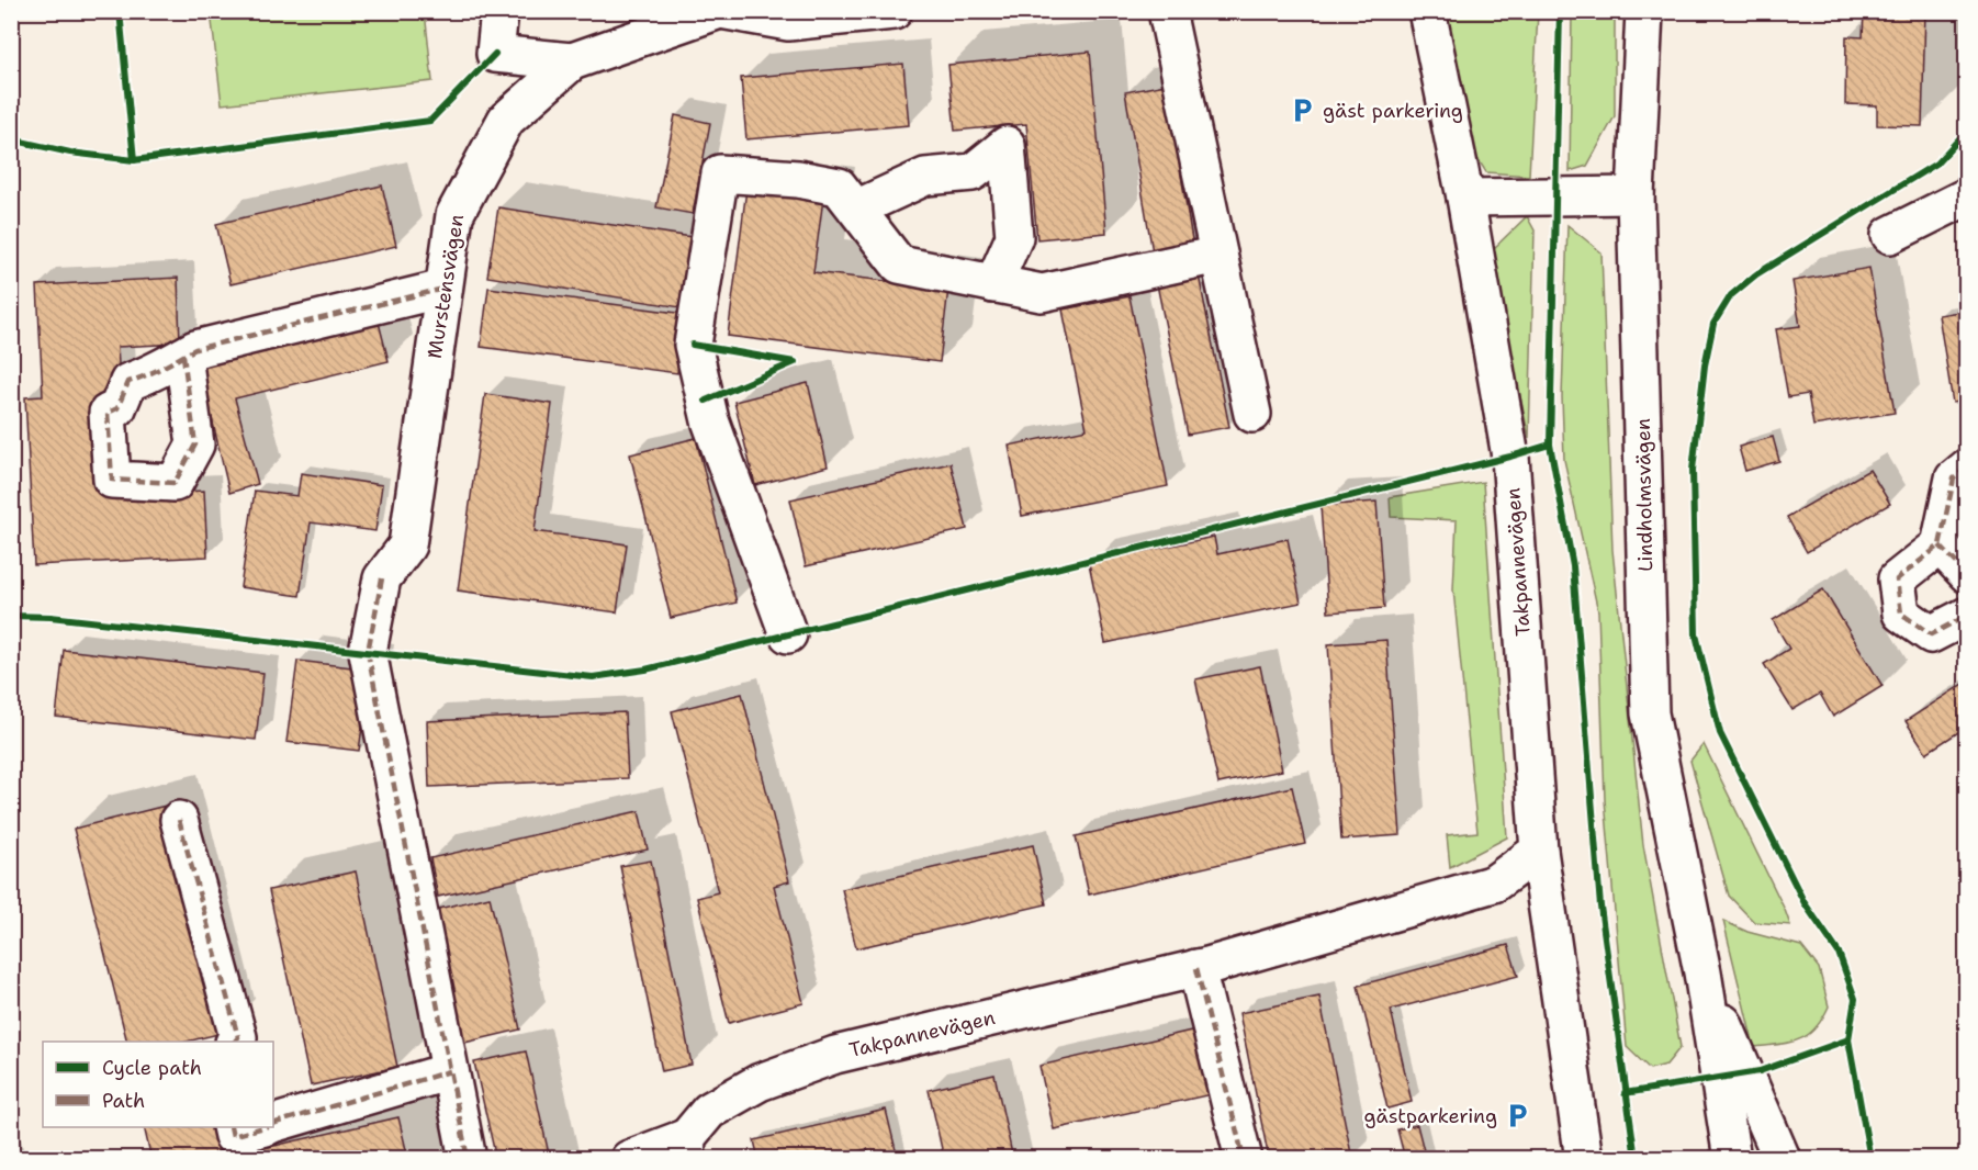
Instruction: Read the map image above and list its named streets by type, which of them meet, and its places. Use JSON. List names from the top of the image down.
{
  "streets": {
    "street": ["Murstensvägen", "Lindholmsvägen", "Takpannevägen"]
  },
  "places": {
    "parking": ["gäst parkering", "gästparkering"]
  },
  "legend": ["Cycle path", "Path"]
}
